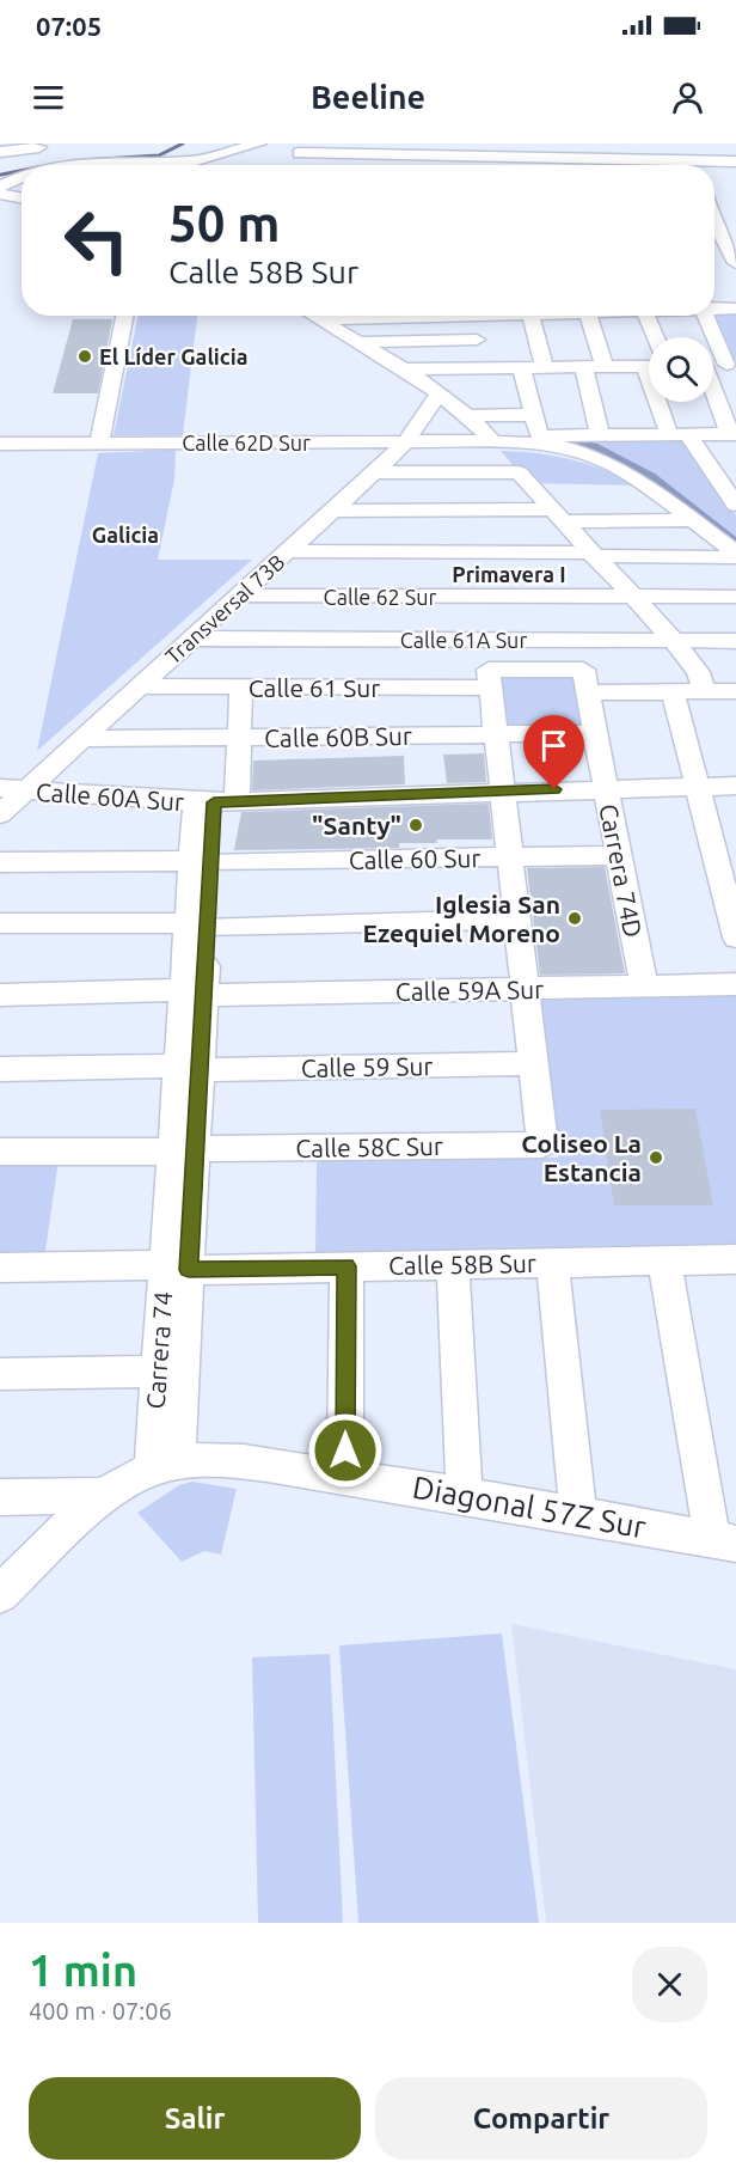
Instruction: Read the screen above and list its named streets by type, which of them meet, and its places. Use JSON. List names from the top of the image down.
{
  "streets": {
    "street": [
      "Calle 62D Sur",
      "Calle 62 Sur",
      "Transversal 73B",
      "Calle 61A Sur",
      "Calle 61 Sur",
      "Calle 60B Sur",
      "Calle 60A Sur",
      "Calle 60 Sur",
      "Carrera 74D",
      "Calle 59A Sur",
      "Calle 59 Sur",
      "Calle 58C Sur",
      "Calle 58B Sur",
      "Carrera 74",
      "Diagonal 57Z Sur"
    ]
  },
  "crossings": [
    ["Calle 62D Sur", "Transversal 73B"],
    ["Calle 62 Sur", "Transversal 73B"],
    ["Transversal 73B", "Calle 61A Sur"],
    ["Transversal 73B", "Calle 61 Sur"],
    ["Transversal 73B", "Calle 60B Sur"],
    ["Transversal 73B", "Calle 60A Sur"],
    ["Calle 61 Sur", "Carrera 74D"],
    ["Calle 61 Sur", "Carrera 74"],
    ["Calle 60B Sur", "Carrera 74D"],
    ["Calle 60B Sur", "Carrera 74"],
    ["Calle 60A Sur", "Carrera 74D"],
    ["Calle 60A Sur", "Carrera 74"],
    ["Calle 60 Sur", "Carrera 74D"],
    ["Calle 60 Sur", "Carrera 74"],
    ["Carrera 74D", "Calle 59A Sur"],
    ["Calle 59A Sur", "Carrera 74"],
    ["Calle 59 Sur", "Calle 58C Sur"],
    ["Calle 59 Sur", "Carrera 74"],
    ["Calle 58C Sur", "Carrera 74"],
    ["Calle 58B Sur", "Carrera 74"],
    ["Carrera 74", "Diagonal 57Z Sur"]
  ],
  "districts": ["Galicia", "Primavera I"],
  "places": [
    "El Líder Galicia",
    "\"Santy\"",
    "Iglesia San Ezequiel Moreno",
    "Coliseo La Estancia"
  ],
  "page": {
    "status": "07:05",
    "header": "Beeline",
    "turn": ["50 m", "Calle 58B Sur"],
    "heading": ["1 min", "400 m · 07:06"],
    "buttons": ["Salir", "Compartir"]
  }
}
